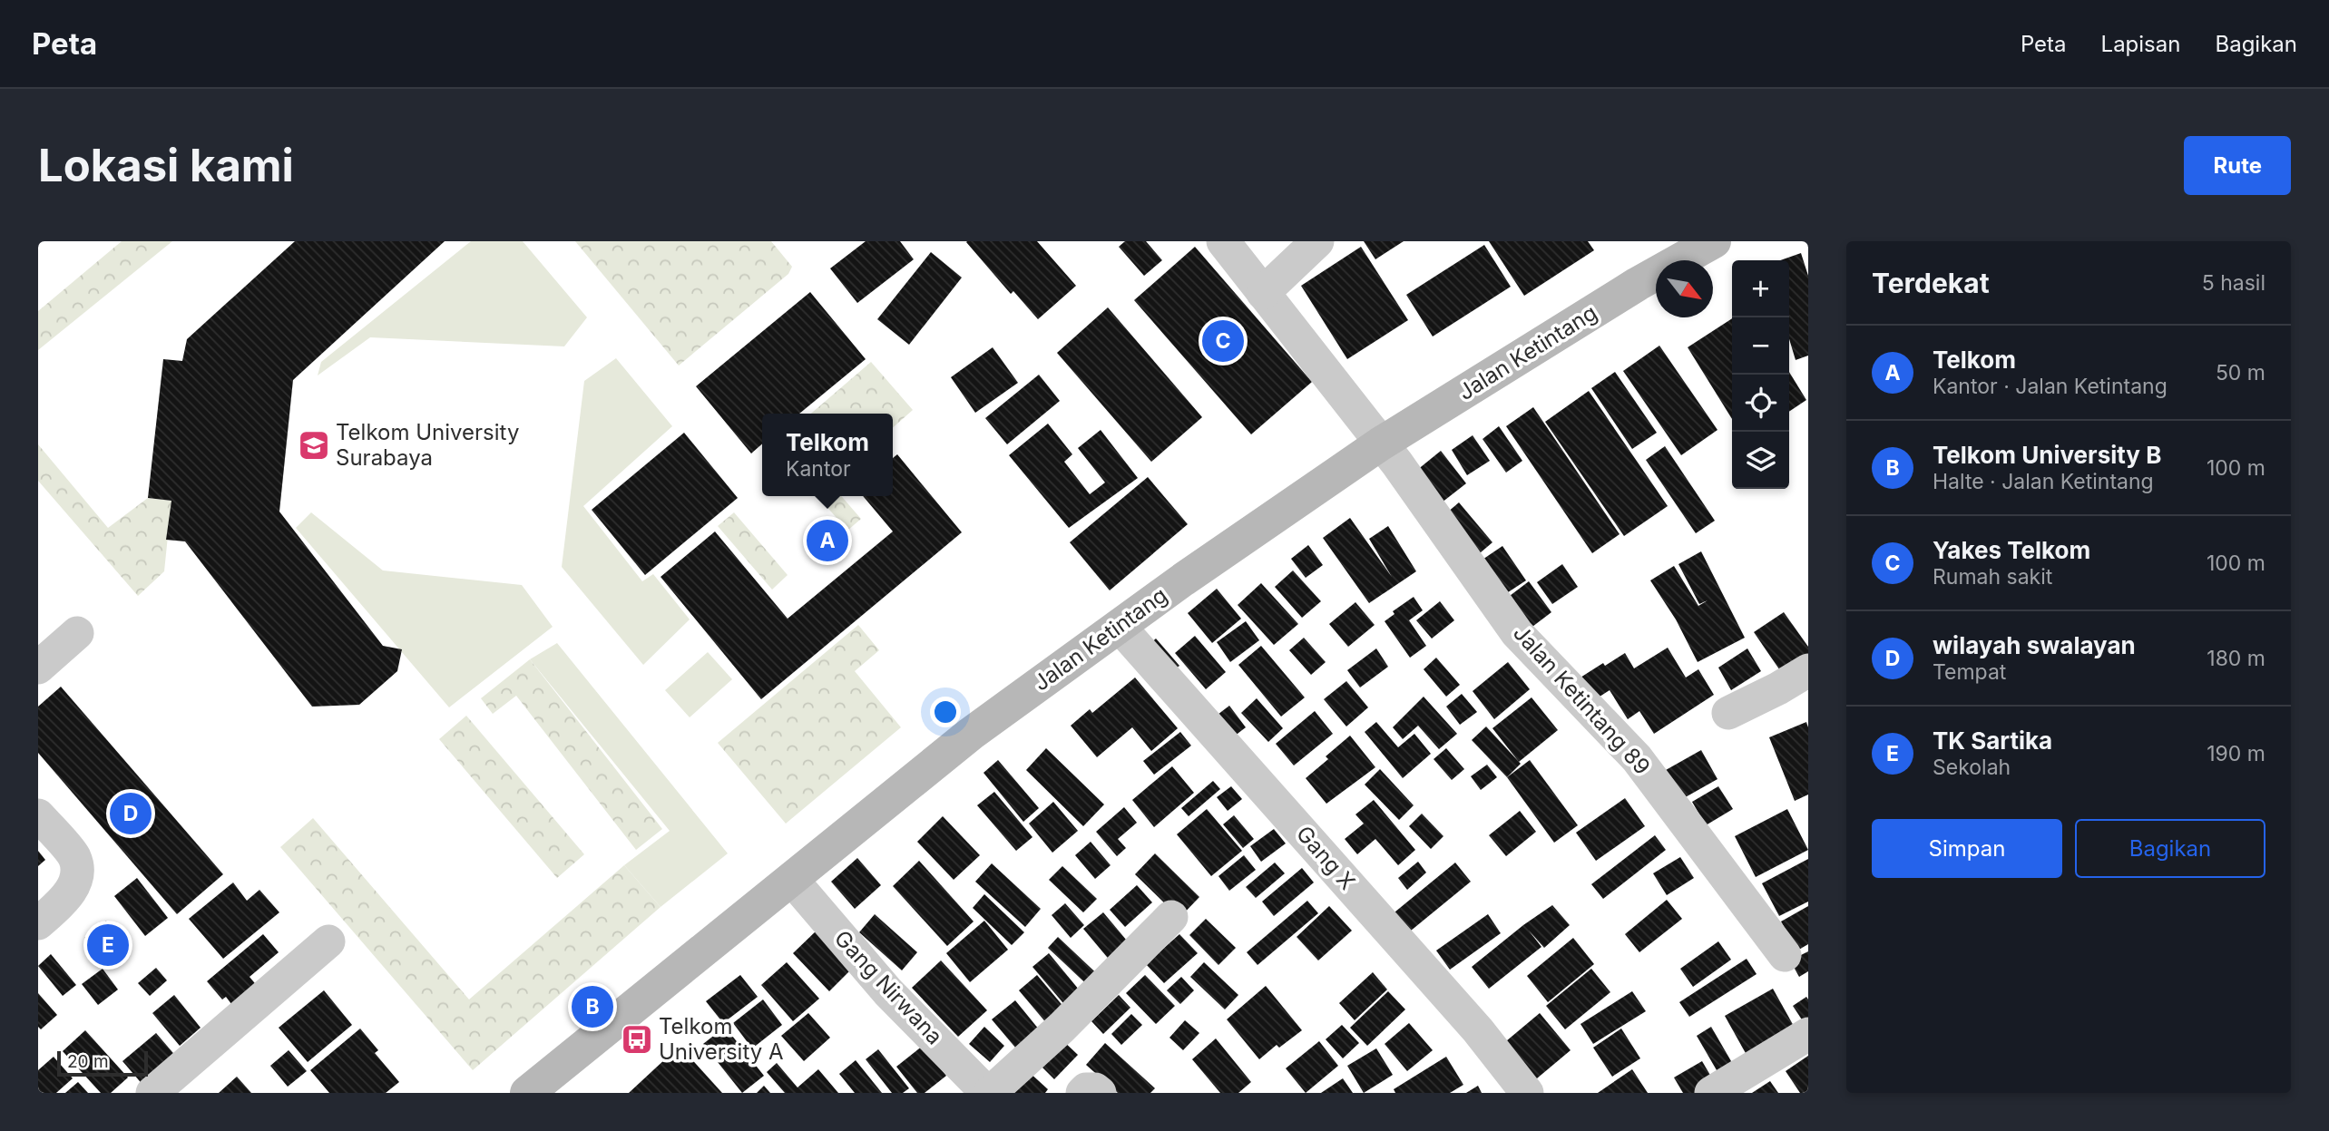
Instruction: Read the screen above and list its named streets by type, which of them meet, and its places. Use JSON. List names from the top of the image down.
{
  "streets": {
    "street": [
      "Jalan Ketintang",
      "Jalan Ketintang 89",
      "Gang X",
      "Gang Nirwana"
    ]
  },
  "crossings": [
    ["Jalan Ketintang", "Jalan Ketintang 89"],
    ["Jalan Ketintang", "Gang X"],
    ["Jalan Ketintang", "Gang Nirwana"]
  ],
  "places": {
    "school or university": ["Telkom University Surabaya"],
    "bus stop": ["Telkom University A"]
  },
  "scale_bar": "20 m",
  "north": "bottom right",
  "page": {
    "header": "Peta",
    "nav": ["Peta", "Lapisan", "Bagikan"],
    "buttons": [
      "Rute",
      ["Simpan", "Bagikan"]
    ],
    "title": "Lokasi kami",
    "heading": ["Terdekat", "5 hasil"],
    "map_buttons": ["+", "−"],
    "pins": [
      "C",
      "A",
      "D",
      "E",
      "B"
    ],
    "list": [
      {
        "mark": "A",
        "name": "Telkom",
        "note": "Kantor · Jalan Ketintang",
        "value": "50 m"
      },
      {
        "mark": "B",
        "name": "Telkom University B",
        "note": "Halte · Jalan Ketintang",
        "value": "100 m"
      },
      {
        "mark": "C",
        "name": "Yakes Telkom",
        "note": "Rumah sakit",
        "value": "100 m"
      },
      {
        "mark": "D",
        "name": "wilayah swalayan",
        "note": "Tempat",
        "value": "180 m"
      },
      {
        "mark": "E",
        "name": "TK Sartika",
        "note": "Sekolah",
        "value": "190 m"
      }
    ],
    "popup": ["Telkom", "Kantor"],
    "scale": "20 m"
  }
}
